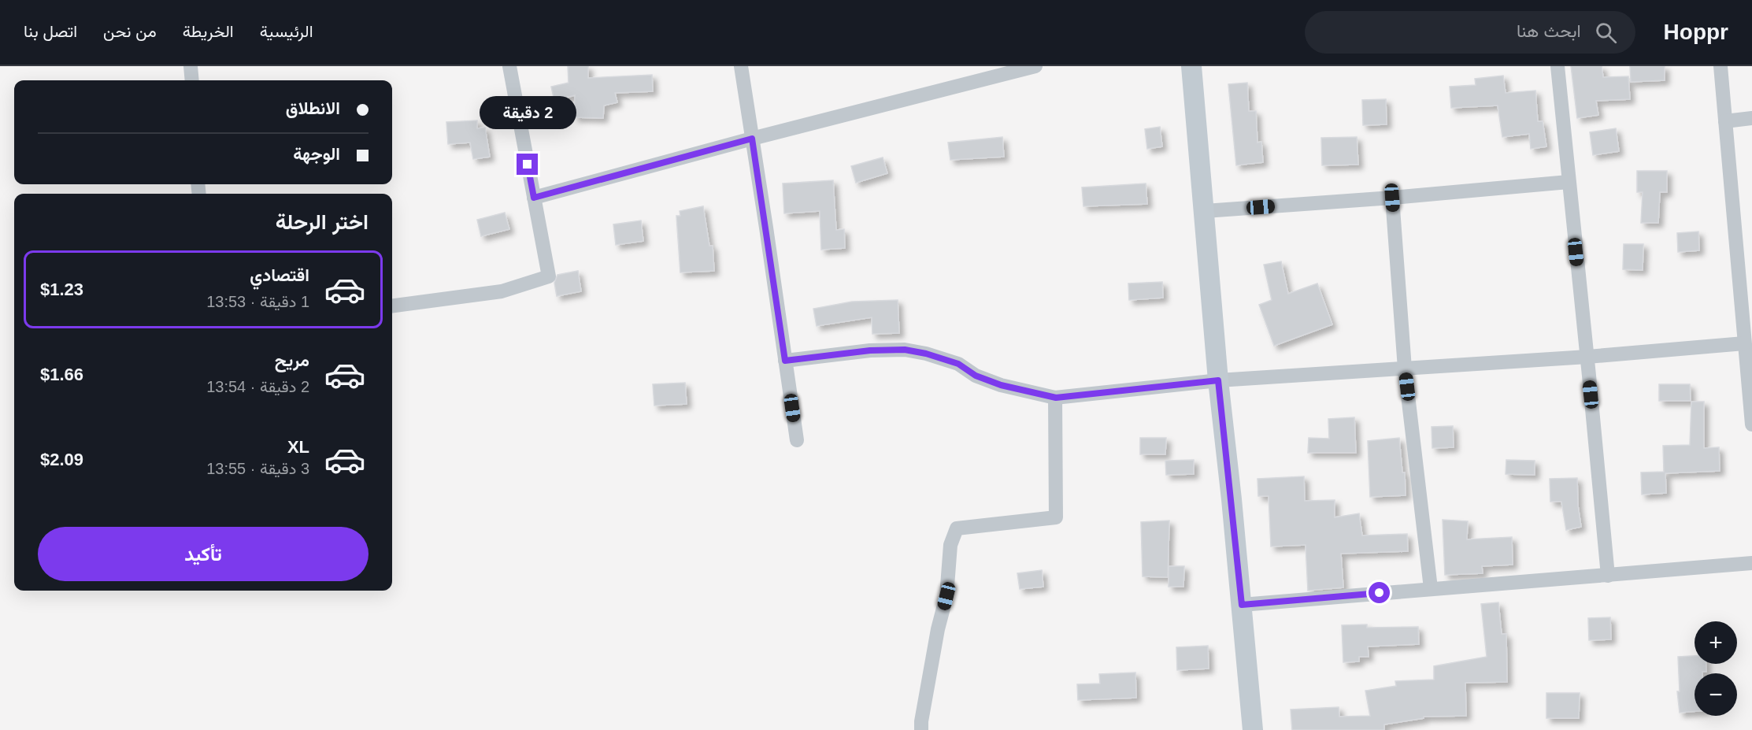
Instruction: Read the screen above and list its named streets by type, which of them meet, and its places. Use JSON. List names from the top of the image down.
{
  "page": {
    "header": "Hoppr",
    "search": "ابحث هنا",
    "nav": [
      "الرئيسية",
      "الخريطة",
      "من نحن",
      "اتصل بنا"
    ],
    "banner": ["الانطلاق", "الوجهة"],
    "bubble": "2 دقيقة",
    "heading": "اختر الرحلة",
    "list": [
      {
        "name": "اقتصادي",
        "note": "1 دقيقة · 13:53",
        "value": "$1.23"
      },
      {
        "name": "مريح",
        "note": "2 دقيقة · 13:54",
        "value": "$1.66"
      },
      {
        "name": "XL",
        "note": "3 دقيقة · 13:55",
        "value": "$2.09"
      }
    ],
    "buttons": "تأكيد",
    "map_buttons": ["+", "−"]
  }
}
